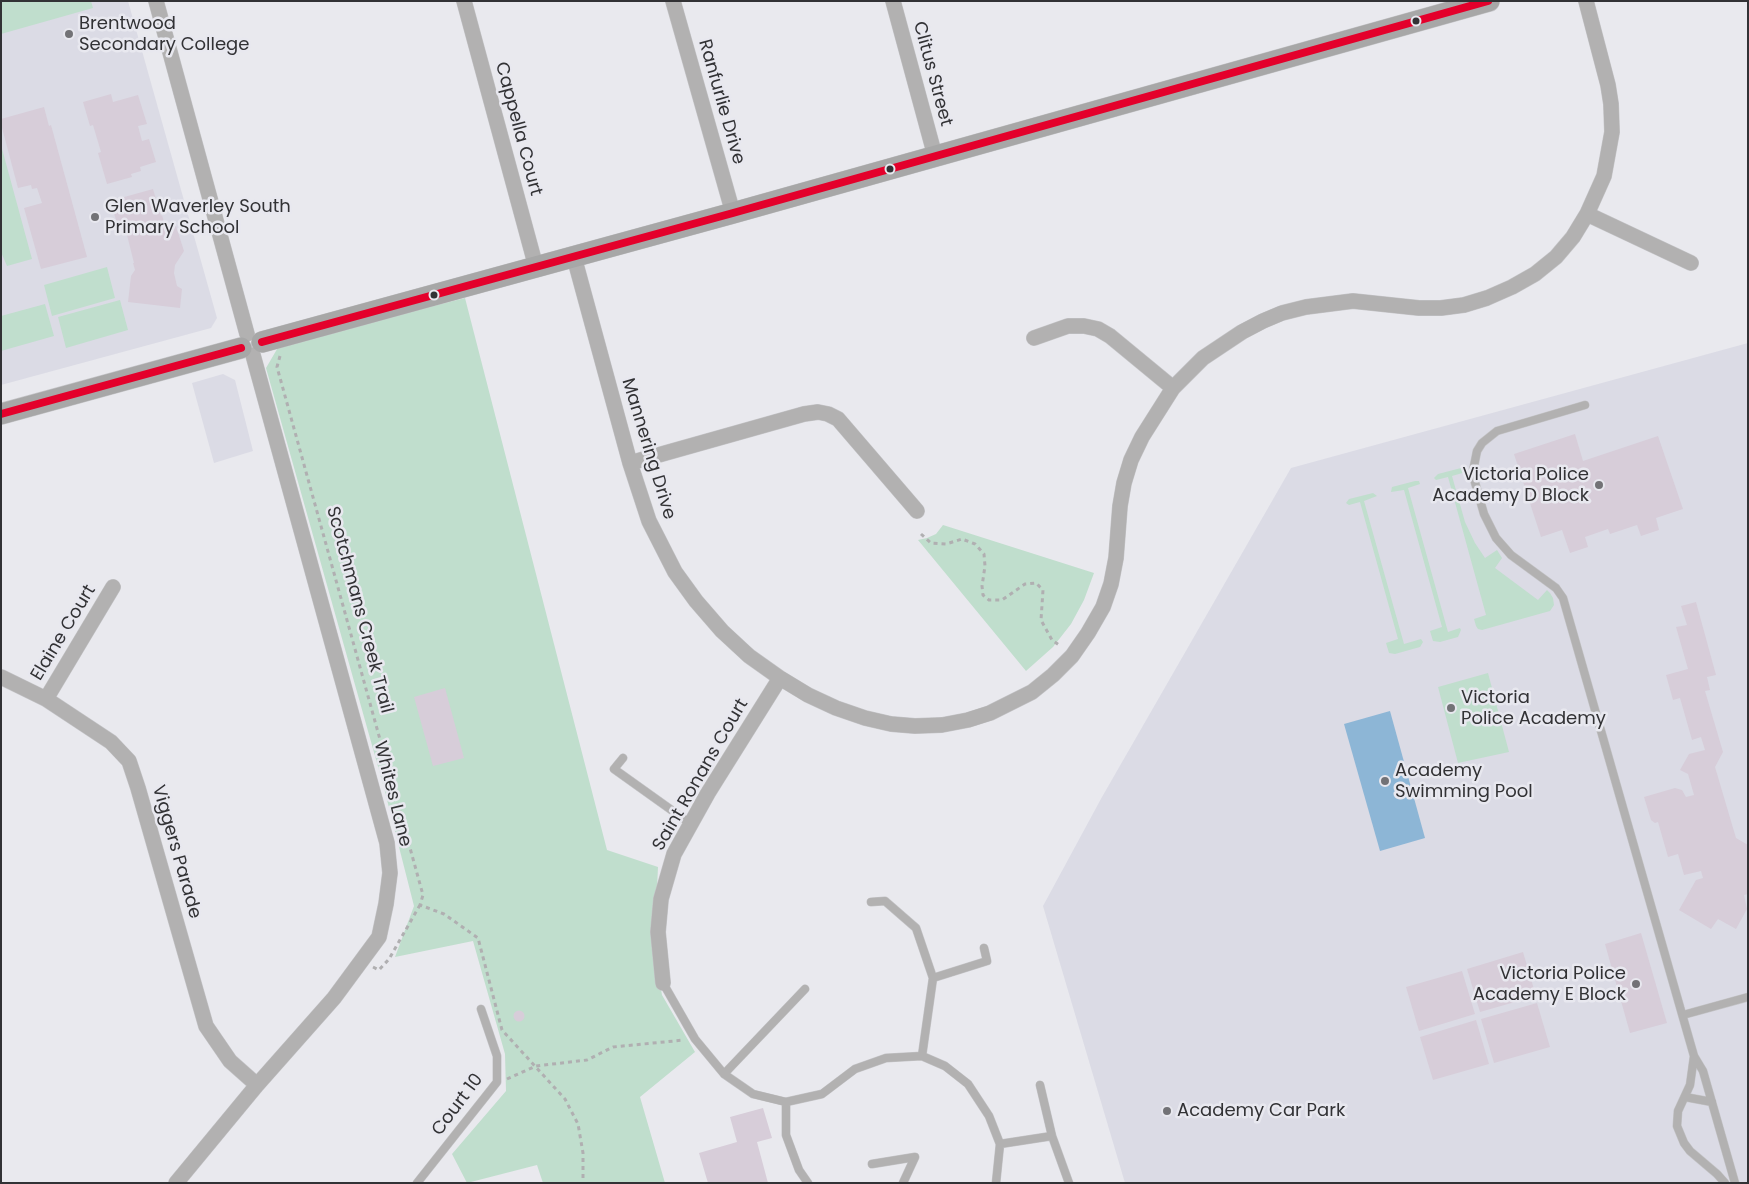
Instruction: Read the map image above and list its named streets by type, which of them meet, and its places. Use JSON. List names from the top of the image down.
{
  "streets": {
    "street": [
      "Clitus Street",
      "Ranfurlie Drive",
      "Cappella Court",
      "Mannering Drive",
      "Elaine Court",
      "Saint Ronans Court",
      "Whites Lane",
      "Viggers Parade"
    ],
    "lane": ["Court 10"],
    "path": ["Scotchmans Creek Trail"]
  },
  "crossings": [
    ["Mannering Drive", "Saint Ronans Court"],
    ["Scotchmans Creek Trail", "Whites Lane"],
    ["Elaine Court", "Viggers Parade"],
    ["Whites Lane", "Viggers Parade"]
  ],
  "places": [
    "Brentwood Secondary College",
    "Glen Waverley South Primary School",
    "Victoria Police Academy D Block",
    "Victoria Police Academy",
    "Academy Swimming Pool",
    "Victoria Police Academy E Block",
    "Academy Car Park"
  ]
}
